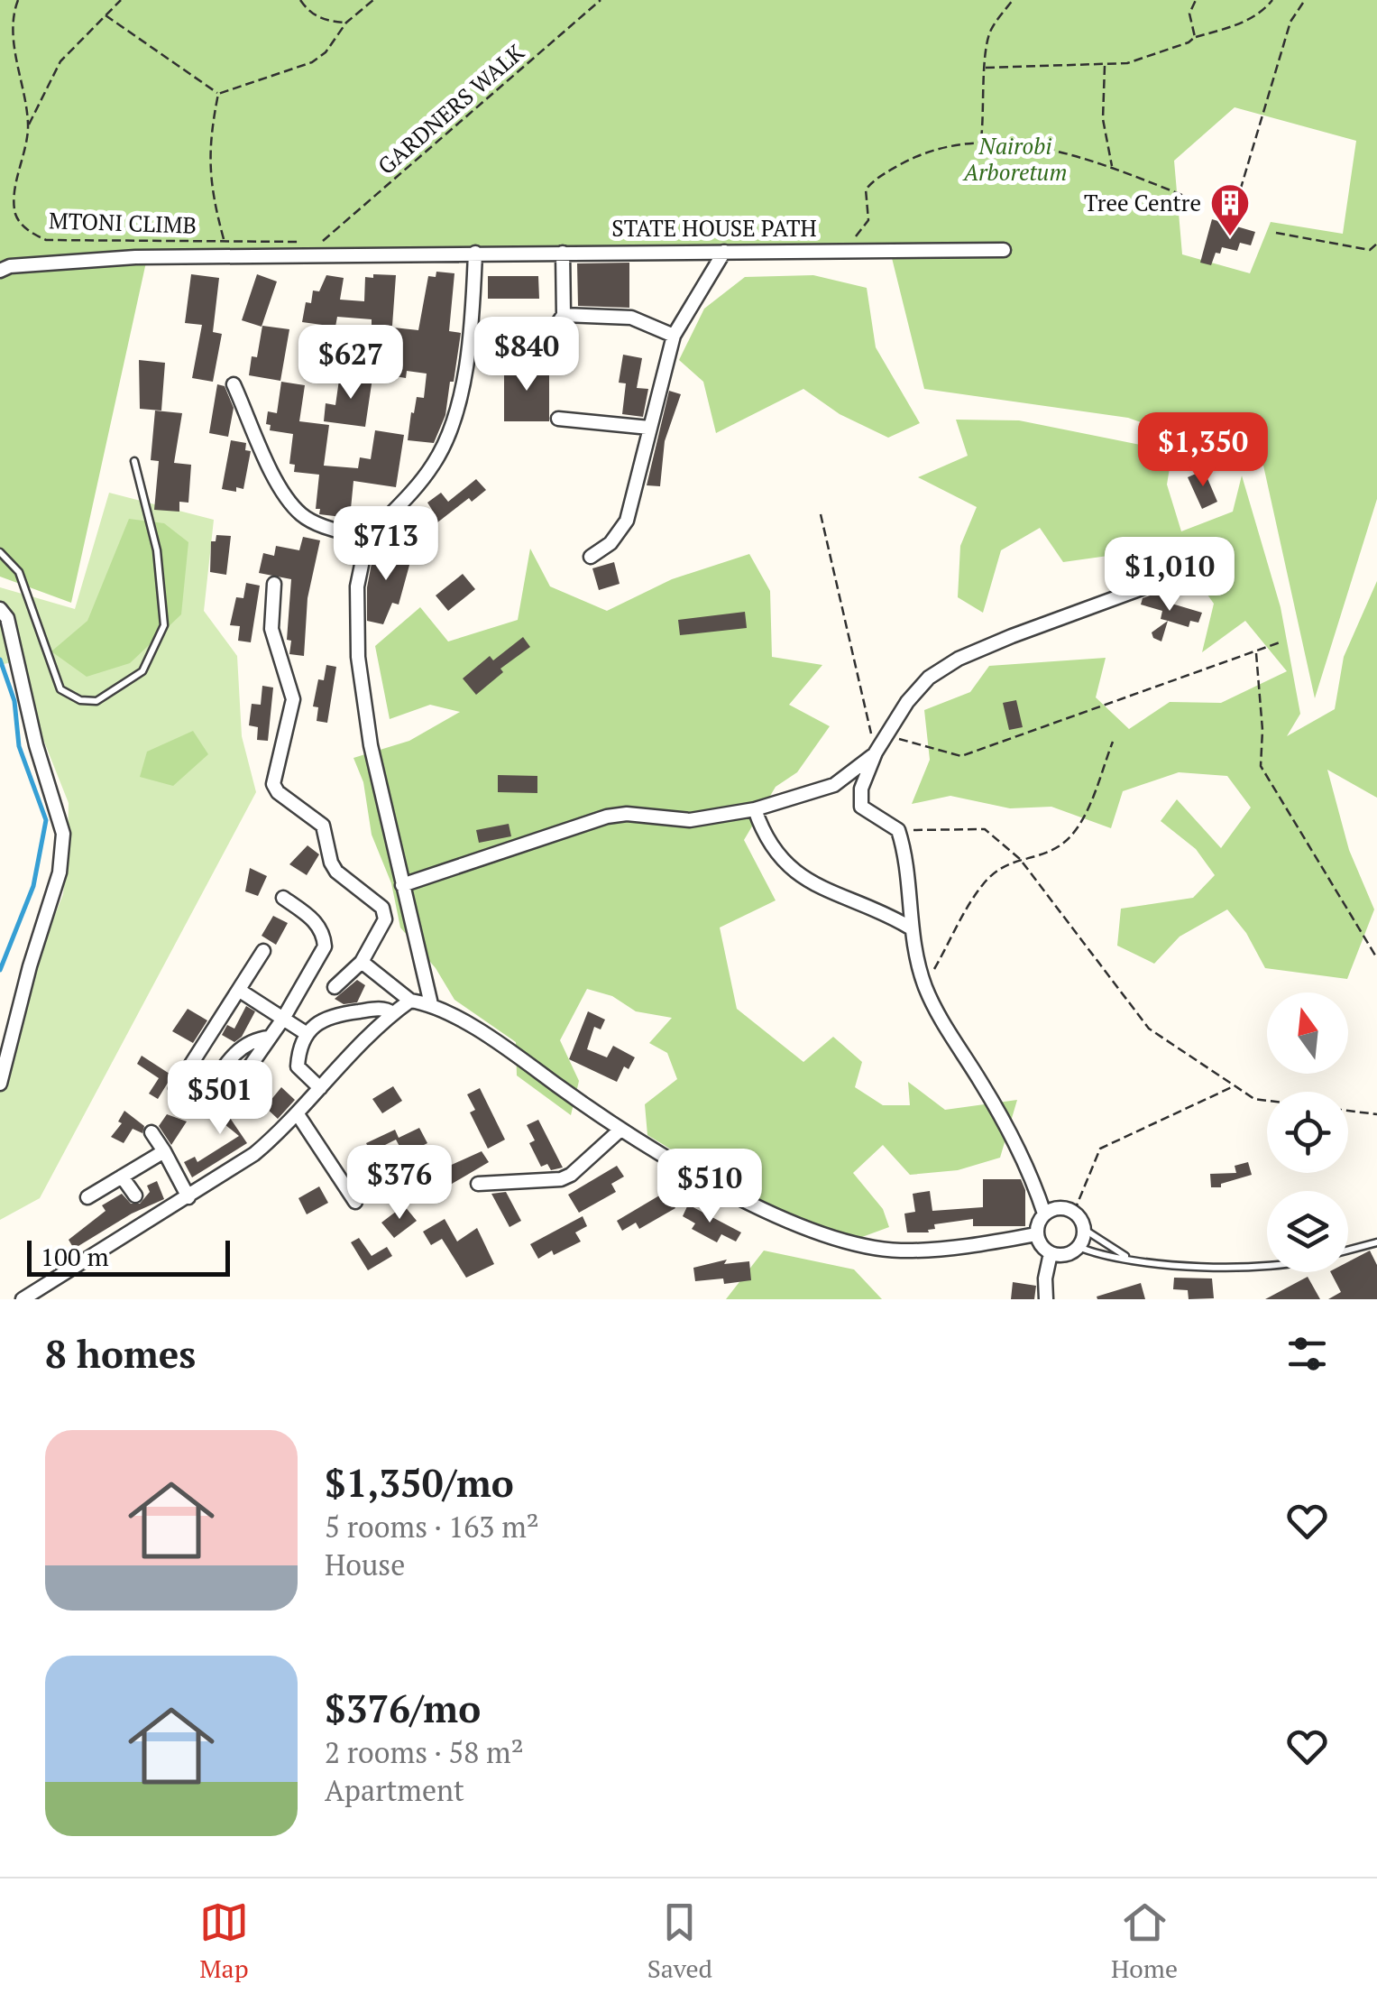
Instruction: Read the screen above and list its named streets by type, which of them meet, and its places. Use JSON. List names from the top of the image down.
{
  "streets": {
    "path": ["GARDNERS WALK", "MTONI CLIMB"]
  },
  "parks": ["Nairobi Arboretum"],
  "places": {
    "building": ["Tree Centre"]
  },
  "scale_bar": "100 m",
  "north": "top",
  "page": {
    "price": [
      "$840",
      "$627",
      "$1,350",
      "$713",
      "$1,010",
      "$501",
      "$376",
      "$510"
    ],
    "scale": "100 m",
    "heading": "8 homes",
    "list": [
      {
        "name": "$1,350/mo",
        "note": "5 rooms · 163 m² · House"
      },
      {
        "name": "$376/mo",
        "note": "2 rooms · 58 m² · Apartment"
      }
    ],
    "tabs": ["Map", "Saved", "Home"]
  }
}
